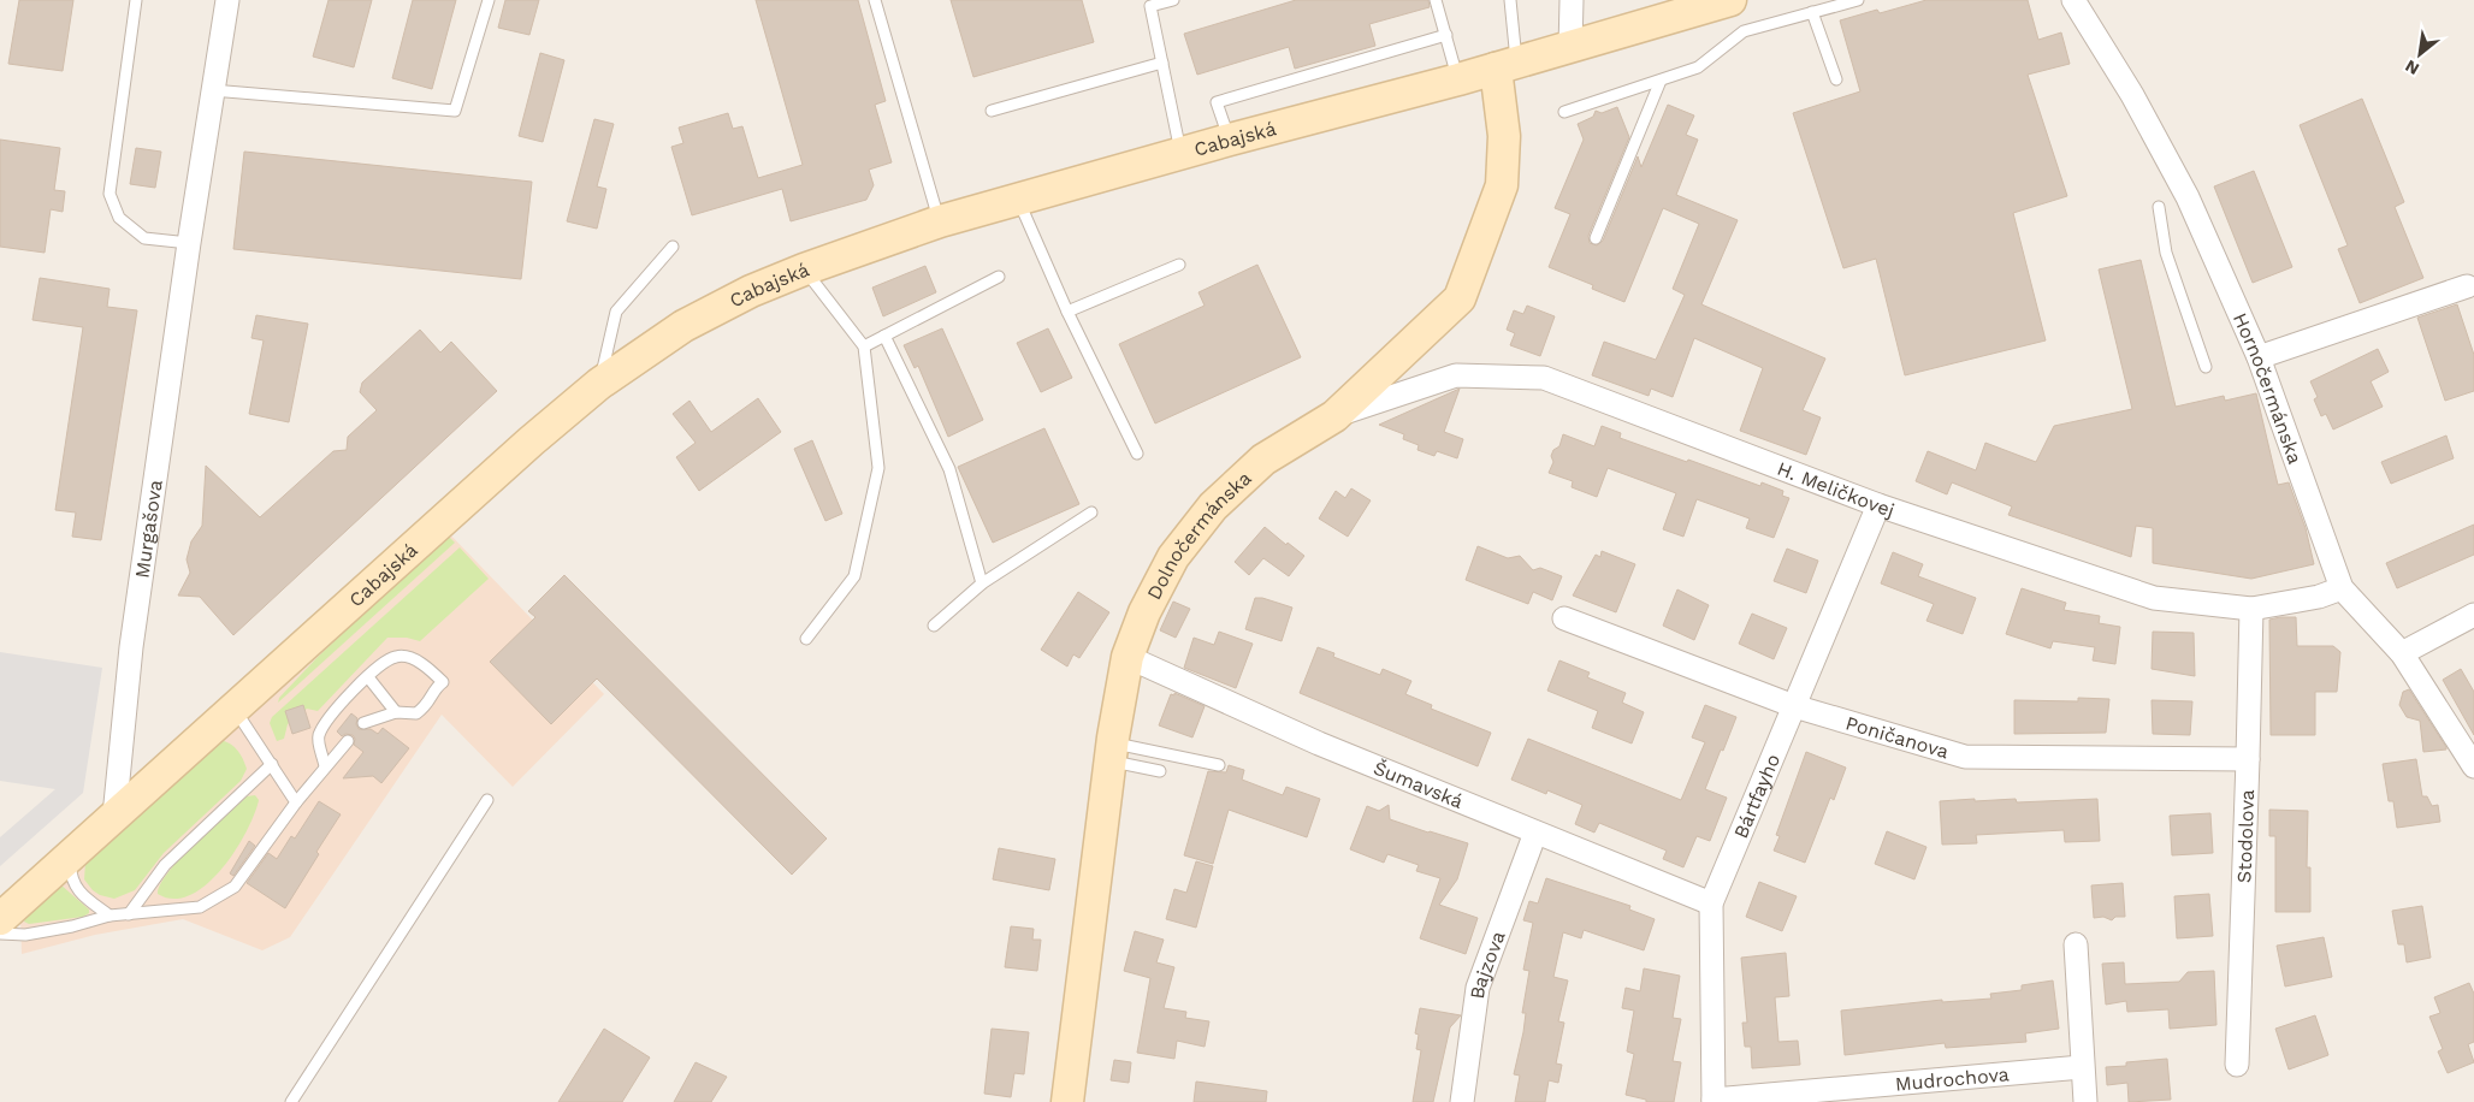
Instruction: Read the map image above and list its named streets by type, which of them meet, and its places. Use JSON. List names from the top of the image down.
{
  "streets": {
    "main road": ["Cabajská", "Dolnočermánska"],
    "street": [
      "Hornočermánska",
      "H. Meličkovej",
      "Murgašova",
      "Poničanova",
      "Šumavská",
      "Bártfayho",
      "Stodolova",
      "Bajzova",
      "Mudrochova"
    ]
  },
  "crossings": [
    ["Cabajská", "Murgašova"],
    ["Cabajská", "Dolnočermánska"],
    ["Hornočermánska", "H. Meličkovej"],
    ["H. Meličkovej", "Dolnočermánska"],
    ["H. Meličkovej", "Bártfayho"],
    ["H. Meličkovej", "Stodolova"],
    ["Dolnočermánska", "Šumavská"],
    ["Poničanova", "Bártfayho"],
    ["Poničanova", "Stodolova"],
    ["Šumavská", "Bártfayho"],
    ["Šumavská", "Bajzova"],
    ["Bártfayho", "Mudrochova"]
  ],
  "north": "bottom left"
}
